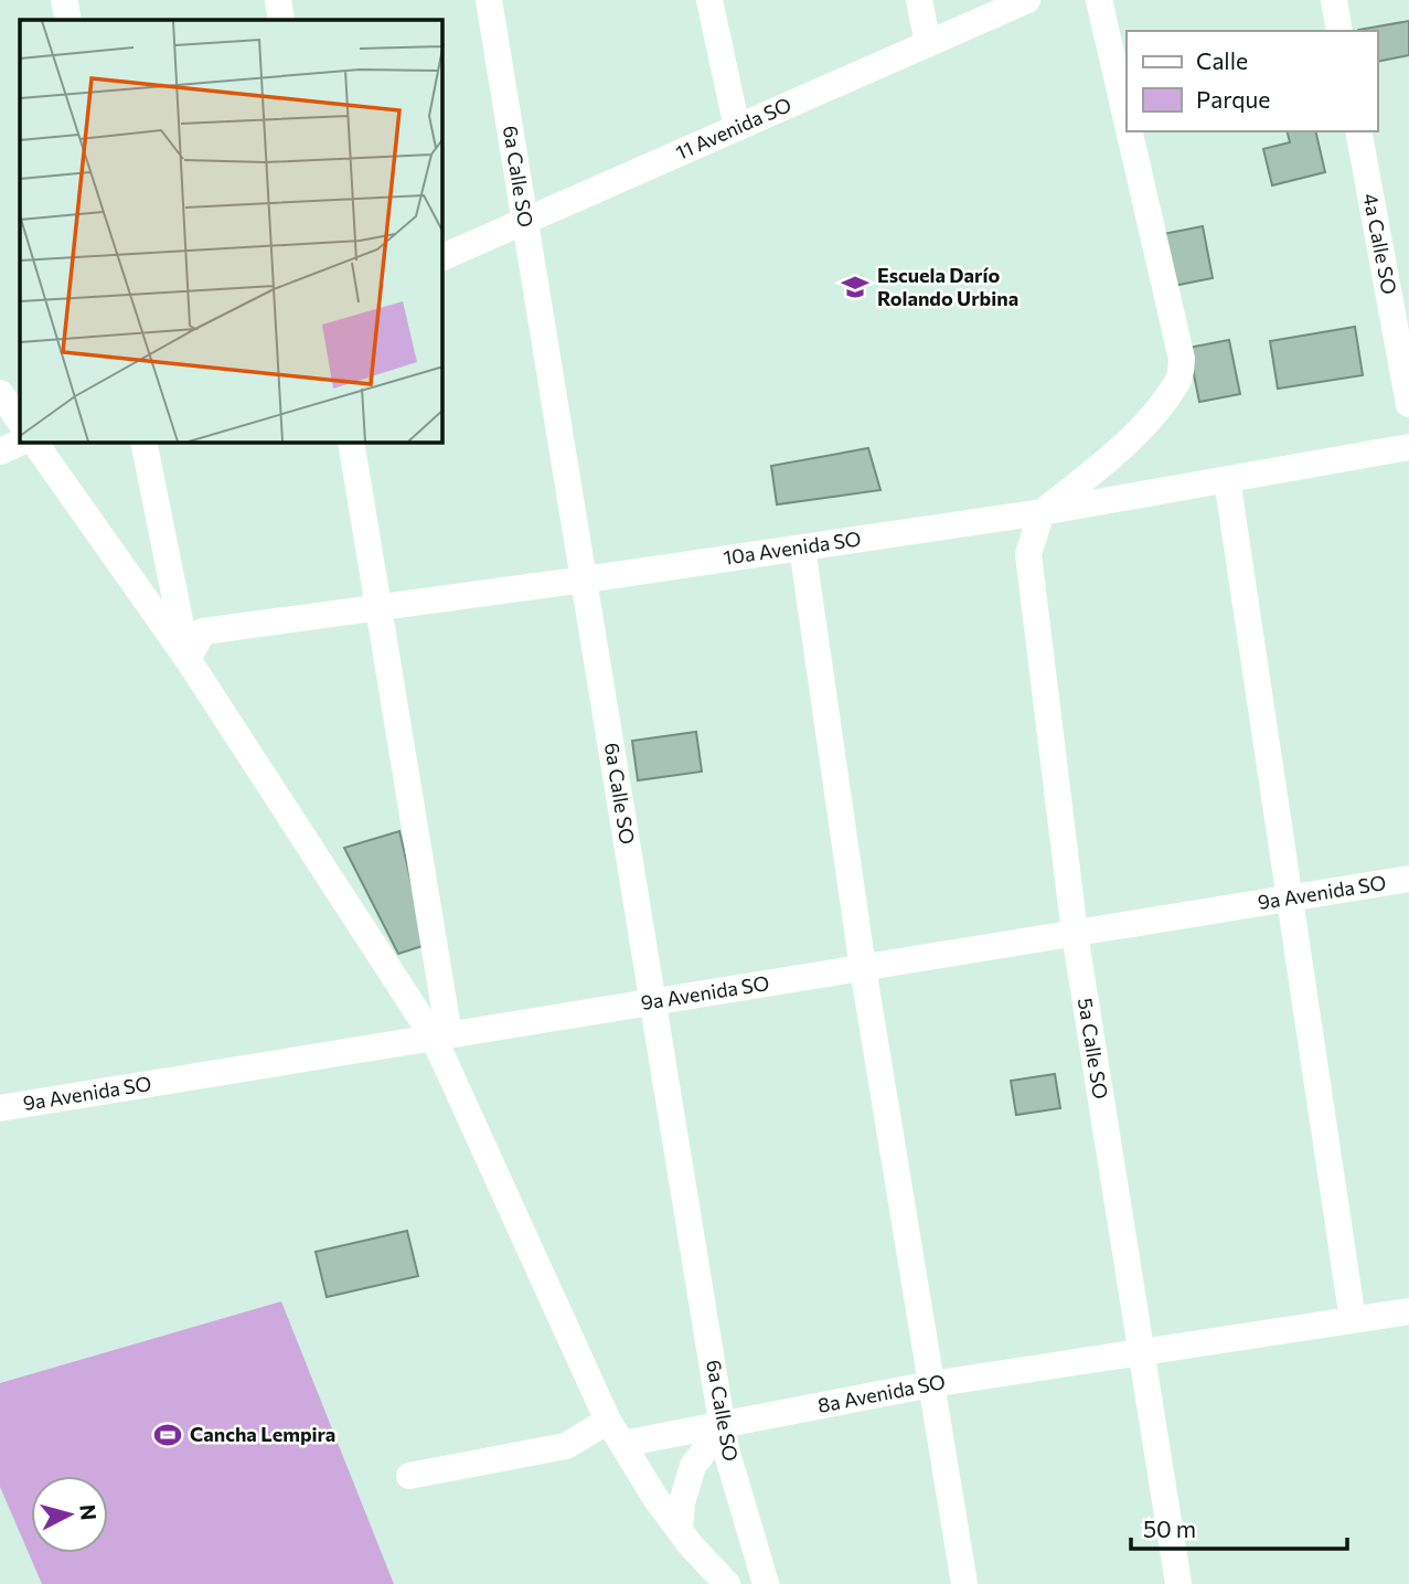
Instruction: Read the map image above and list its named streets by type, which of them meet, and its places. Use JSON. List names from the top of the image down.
{
  "streets": {
    "street": [
      "11 Avenida SO",
      "6a Calle SO",
      "4a Calle SO",
      "10a Avenida SO",
      "9a Avenida SO",
      "5a Calle SO",
      "8a Avenida SO"
    ]
  },
  "crossings": [
    ["11 Avenida SO", "6a Calle SO"],
    ["6a Calle SO", "10a Avenida SO"],
    ["6a Calle SO", "9a Avenida SO"],
    ["6a Calle SO", "8a Avenida SO"],
    ["10a Avenida SO", "5a Calle SO"],
    ["9a Avenida SO", "5a Calle SO"],
    ["5a Calle SO", "8a Avenida SO"]
  ],
  "places": {
    "school or university": ["Escuela Darío Rolando Urbina"],
    "sports": ["Cancha Lempira"]
  },
  "legend": ["Calle", "Parque"],
  "scale_bar": "50 m",
  "north": "right"
}
